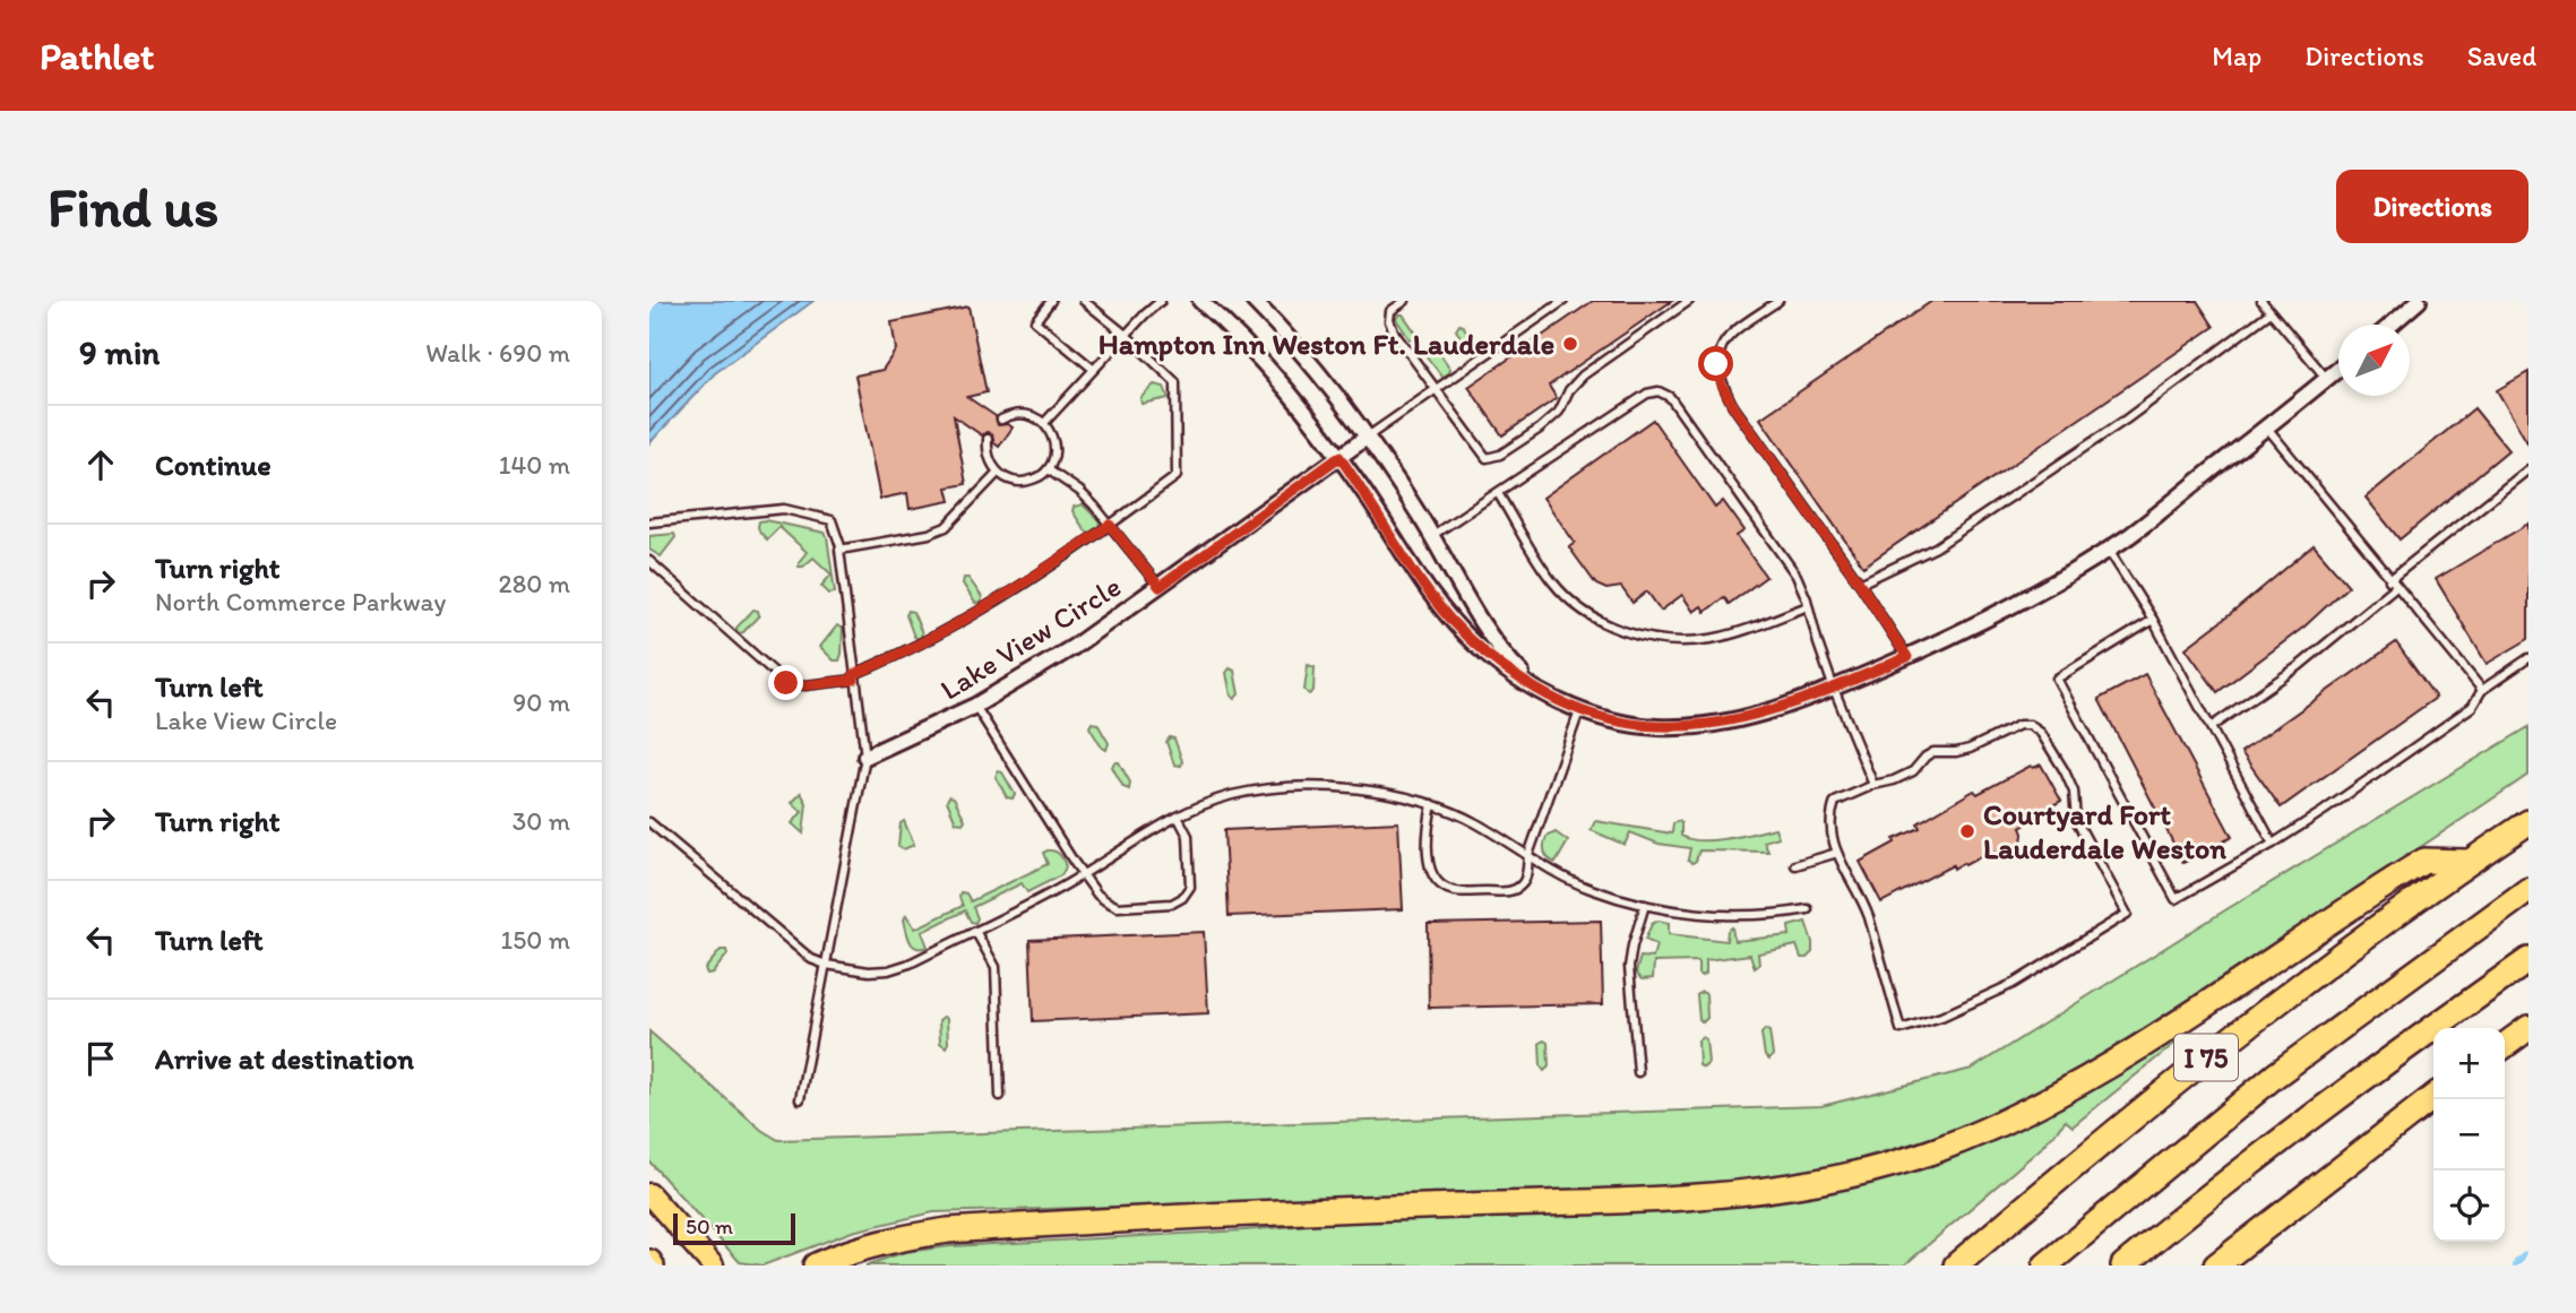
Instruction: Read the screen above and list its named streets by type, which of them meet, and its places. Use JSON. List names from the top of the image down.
{
  "streets": {
    "highway": ["I 75"],
    "street": ["Lake View Circle"]
  },
  "places": ["Hampton Inn Weston Ft. Lauderdale", "Courtyard Fort Lauderdale Weston"],
  "scale_bar": "50 m",
  "north": "top right",
  "page": {
    "header": "Pathlet",
    "nav": ["Map", "Directions", "Saved"],
    "buttons": "Directions",
    "title": "Find us",
    "heading": ["9 min", "Walk · 690 m"],
    "list": [
      ["Continue", "140 m"],
      ["Turn right", "North Commerce Parkway", "280 m"],
      ["Turn left", "Lake View Circle", "90 m"],
      ["Turn right", "30 m"],
      ["Turn left", "150 m"],
      "Arrive at destination"
    ],
    "map_buttons": ["+", "−"],
    "scale": "50 m"
  }
}
